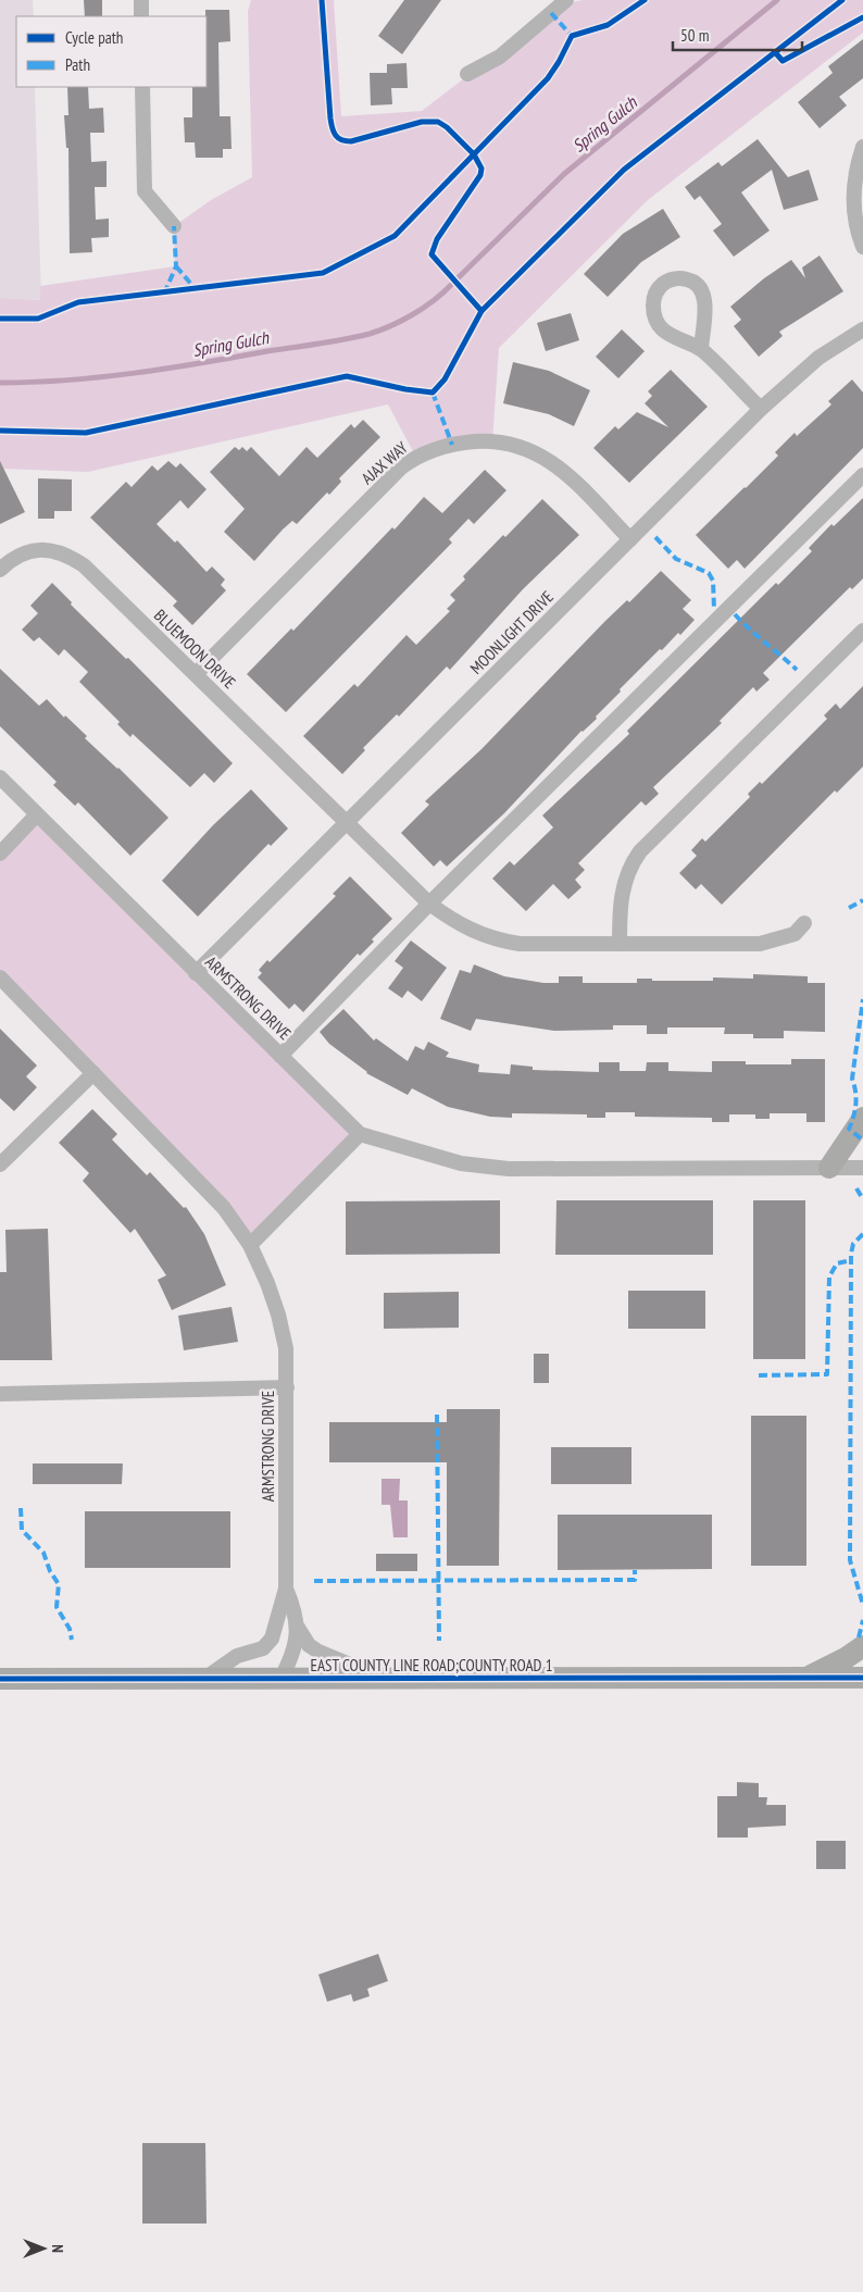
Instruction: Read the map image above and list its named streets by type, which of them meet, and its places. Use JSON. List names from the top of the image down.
{
  "streets": {
    "main road": ["EAST COUNTY LINE ROAD;COUNTY ROAD 1"],
    "street": [
      "AJAX WAY",
      "MOONLIGHT DRIVE",
      "BLUEMOON DRIVE",
      "ARMSTRONG DRIVE"
    ]
  },
  "crossings": [
    ["AJAX WAY", "MOONLIGHT DRIVE"],
    ["AJAX WAY", "BLUEMOON DRIVE"],
    ["MOONLIGHT DRIVE", "BLUEMOON DRIVE"],
    ["MOONLIGHT DRIVE", "ARMSTRONG DRIVE"],
    ["ARMSTRONG DRIVE", "EAST COUNTY LINE ROAD;COUNTY ROAD 1"]
  ],
  "water": ["Spring Gulch"],
  "legend": ["Cycle path", "Path"],
  "scale_bar": "50 m",
  "north": "right"
}
